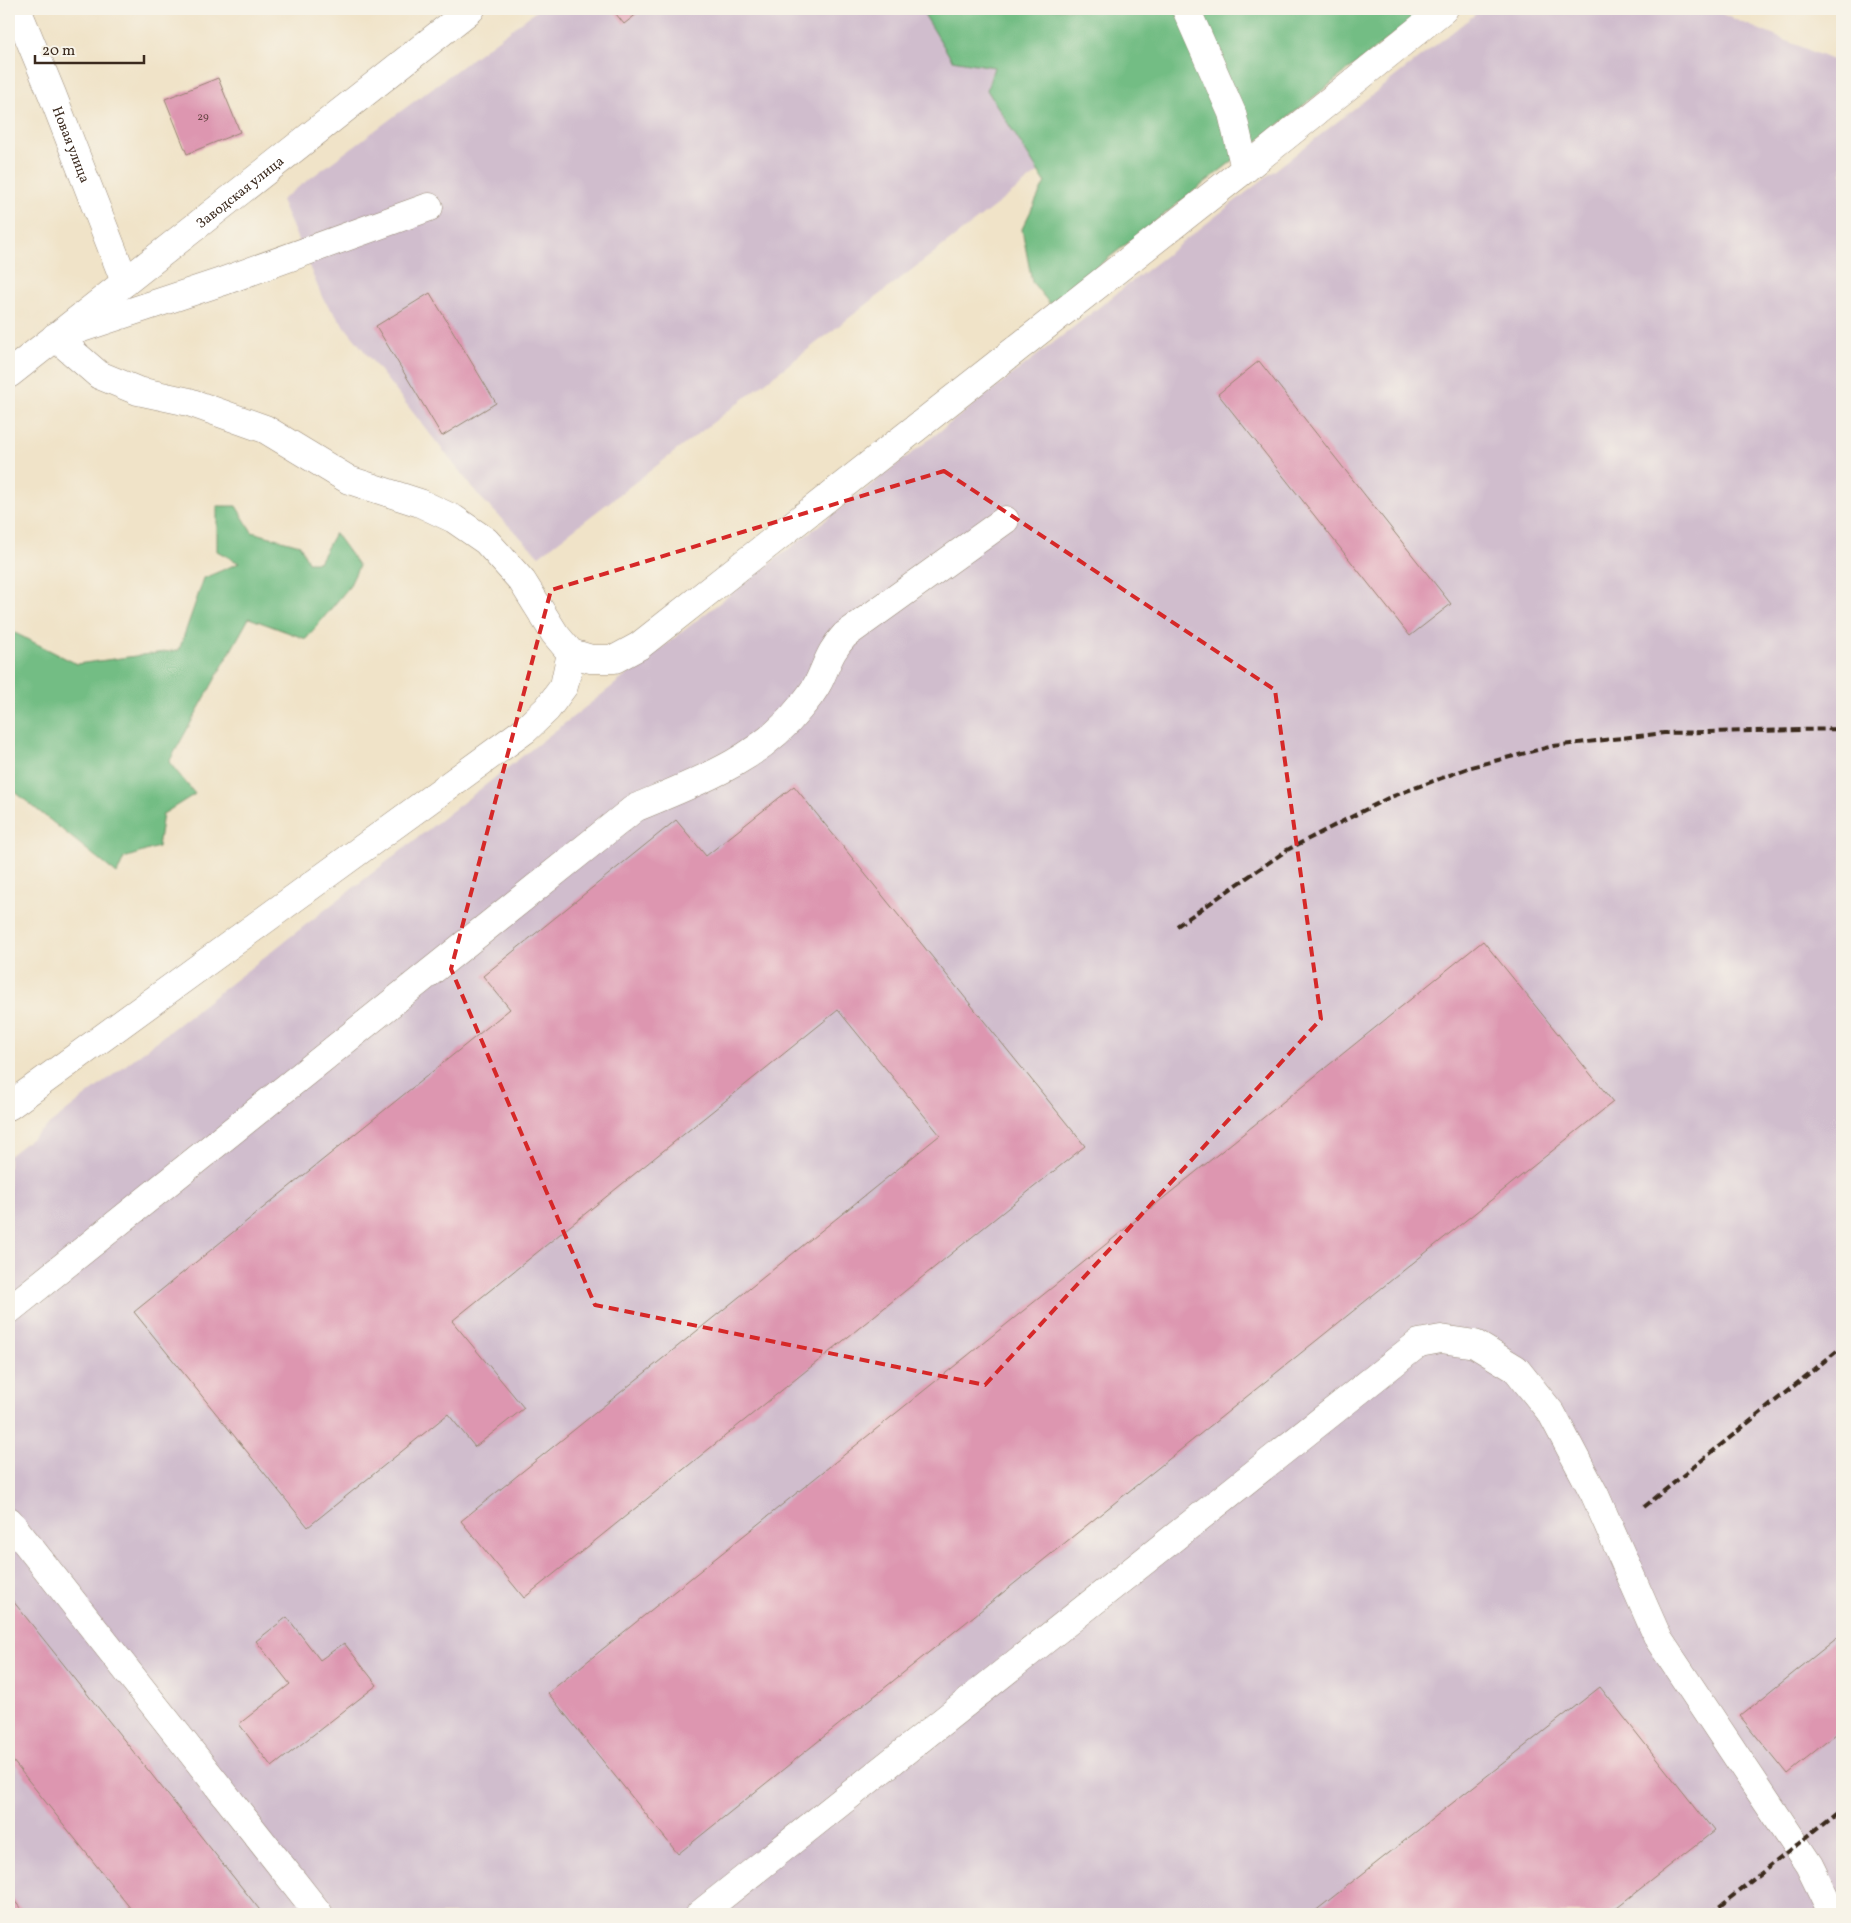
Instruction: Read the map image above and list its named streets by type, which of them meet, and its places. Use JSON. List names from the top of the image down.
{
  "streets": {
    "street": ["Новая улица", "Заводская улица"]
  },
  "crossings": [
    ["Новая улица", "Заводская улица"]
  ],
  "house_numbers": ["29"],
  "scale_bar": "20 m"
}
